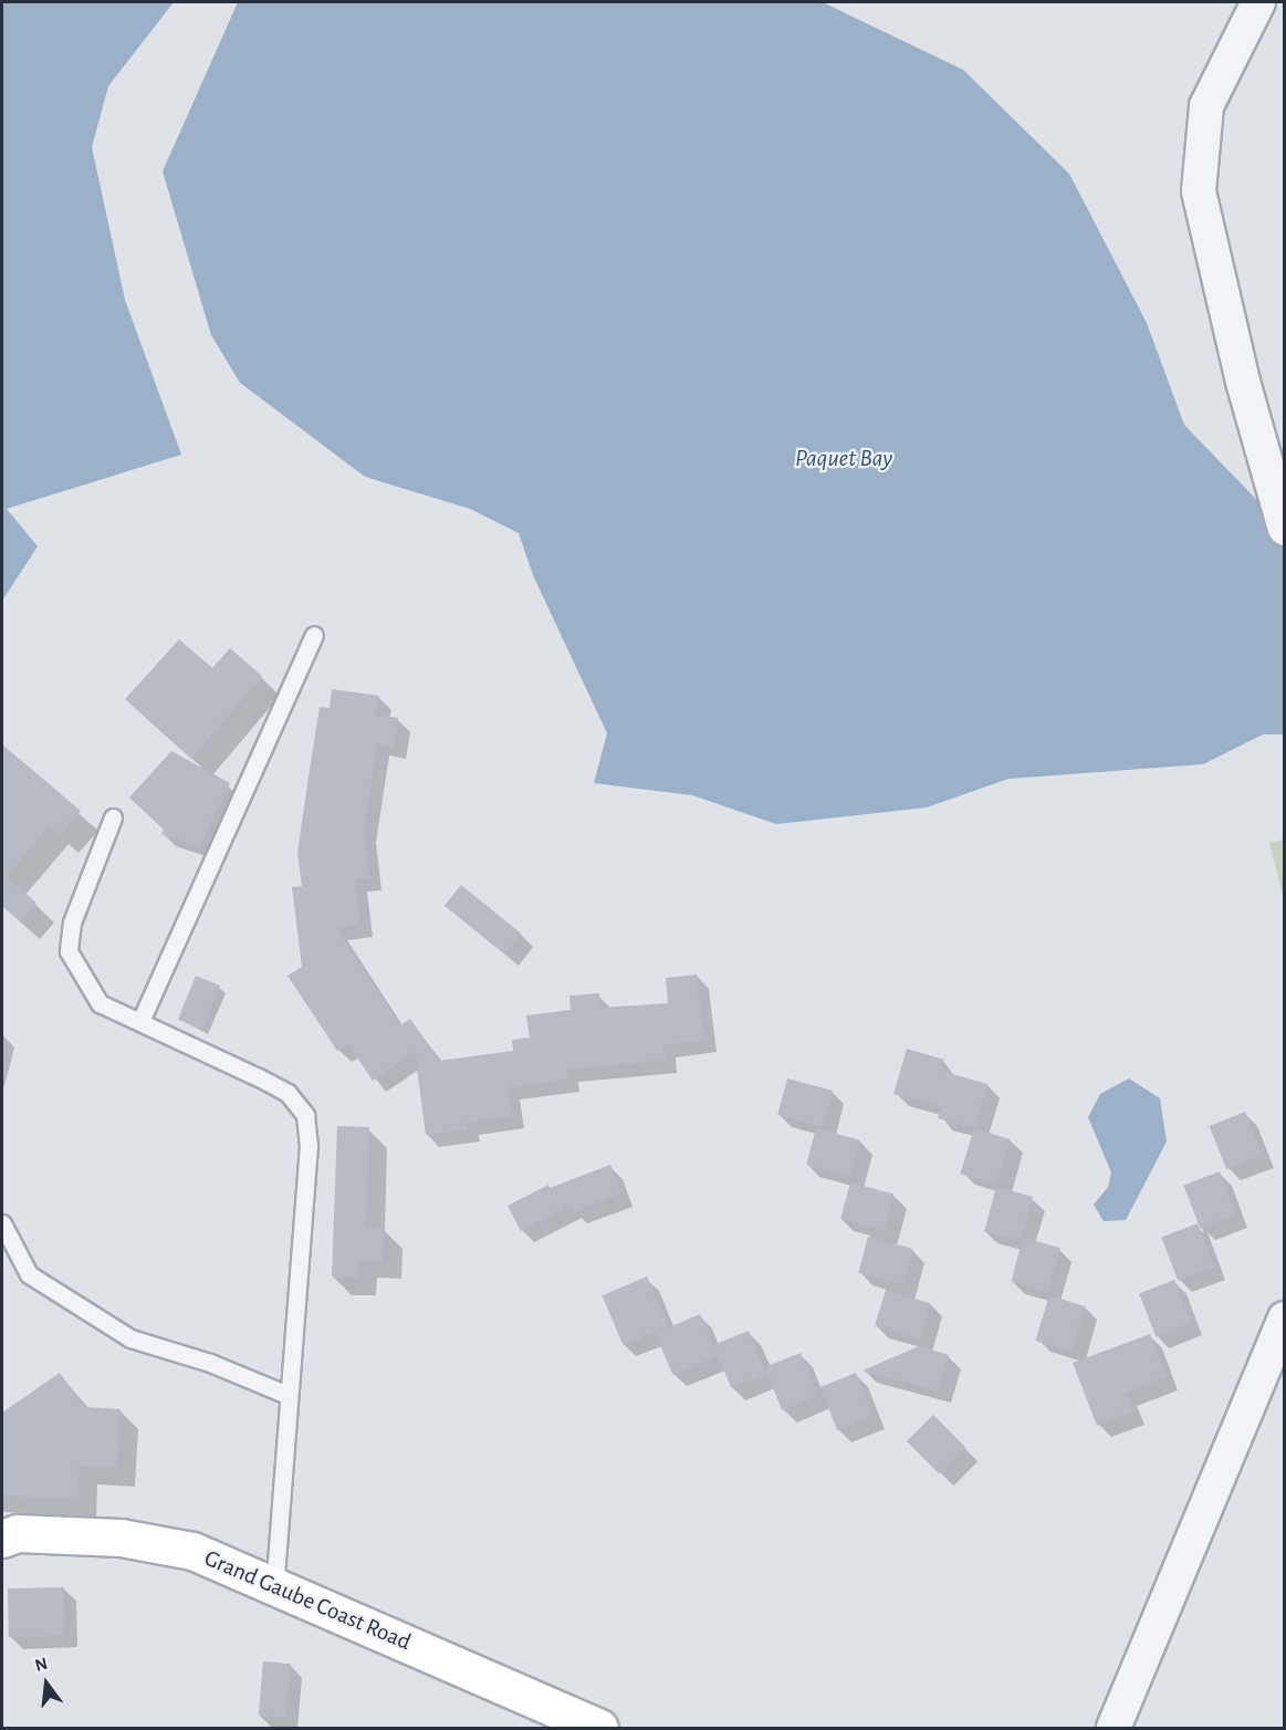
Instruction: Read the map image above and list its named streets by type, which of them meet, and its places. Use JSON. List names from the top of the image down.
{
  "streets": {
    "main road": ["Grand Gaube Coast Road"]
  },
  "water": ["Paquet Bay"],
  "north": "top"
}
